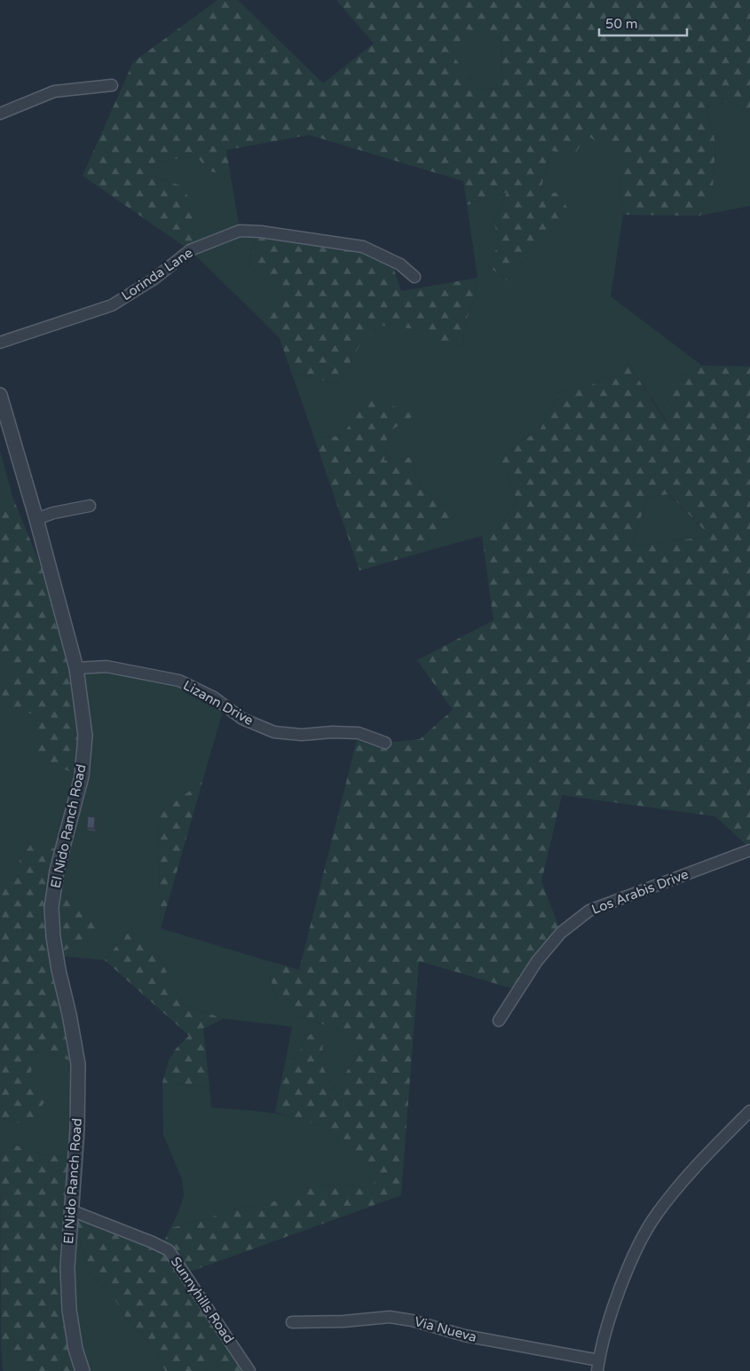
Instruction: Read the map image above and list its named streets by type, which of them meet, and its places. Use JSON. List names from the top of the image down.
{
  "streets": {
    "street": [
      "Lorinda Lane",
      "Lizann Drive",
      "El Nido Ranch Road",
      "Los Arabis Drive",
      "Sunnyhills Road",
      "Via Nueva"
    ]
  },
  "crossings": [
    ["Lizann Drive", "El Nido Ranch Road"],
    ["El Nido Ranch Road", "Sunnyhills Road"]
  ],
  "scale_bar": "50 m"
}
